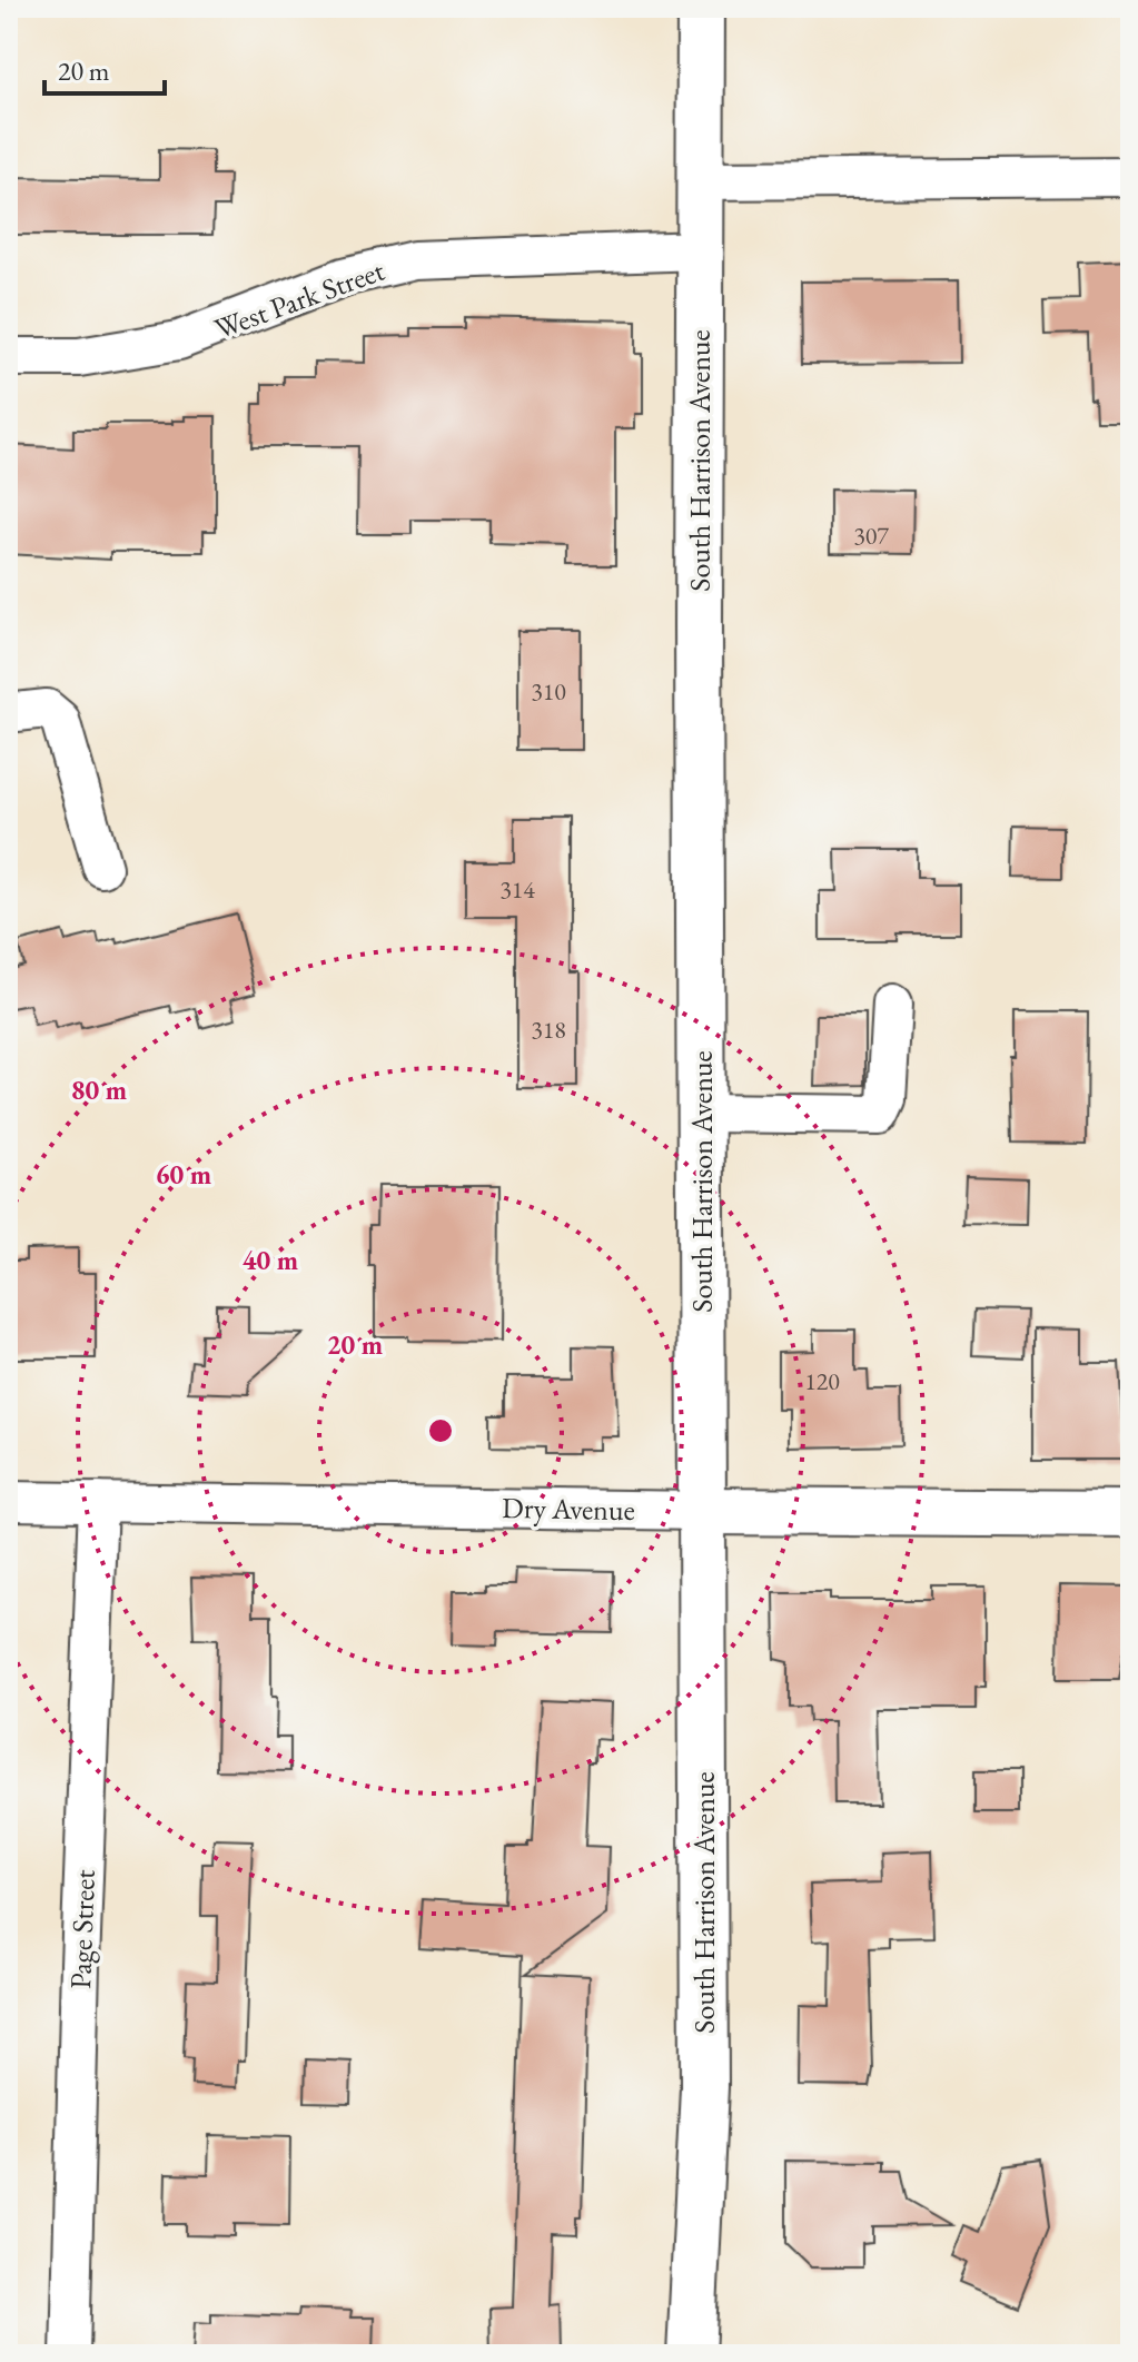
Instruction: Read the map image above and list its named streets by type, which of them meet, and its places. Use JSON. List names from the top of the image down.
{
  "streets": {
    "street": [
      "West Park Street",
      "South Harrison Avenue",
      "Dry Avenue",
      "Page Street"
    ]
  },
  "crossings": [
    ["West Park Street", "South Harrison Avenue"],
    ["South Harrison Avenue", "Dry Avenue"],
    ["Dry Avenue", "Page Street"]
  ],
  "house_numbers": [
    "307",
    "310",
    "314",
    "318",
    "120"
  ],
  "scale_bar": "20 m",
  "rings": [
    "80 m",
    "60 m",
    "40 m",
    "20 m"
  ]
}
